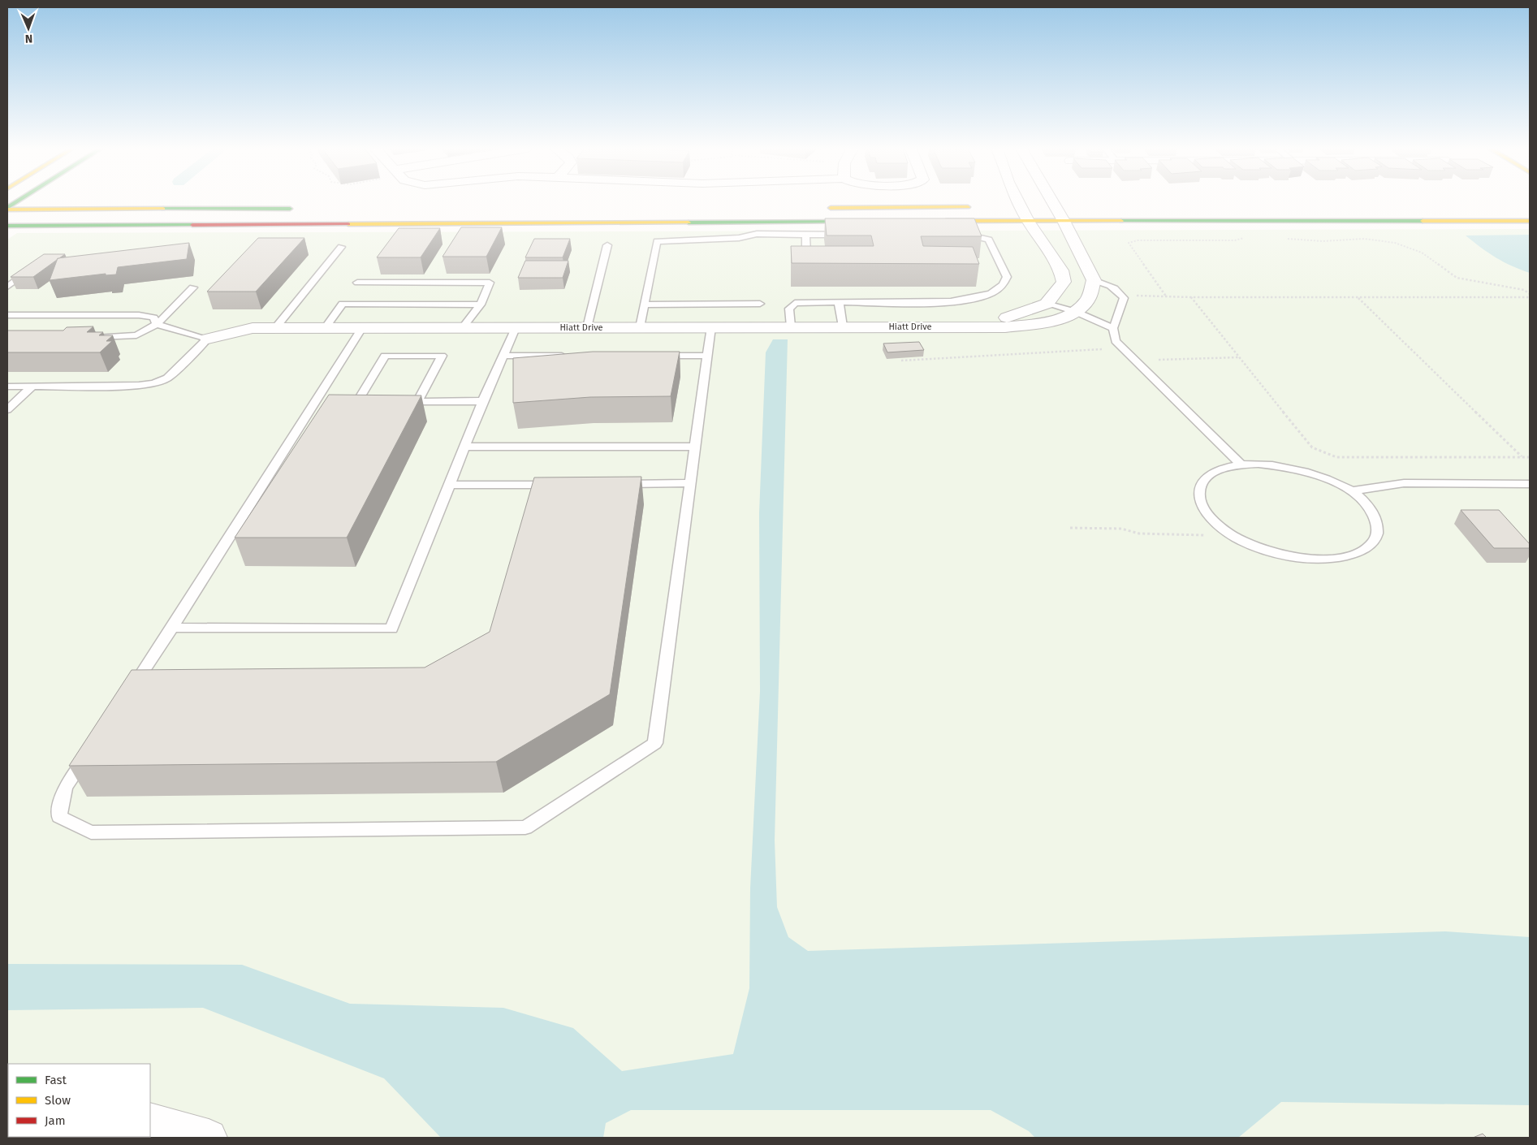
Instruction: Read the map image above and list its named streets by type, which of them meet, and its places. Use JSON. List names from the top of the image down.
{
  "streets": {
    "street": ["Hiatt Drive"]
  },
  "legend": ["Fast", "Slow", "Jam"],
  "north": "bottom"
}
